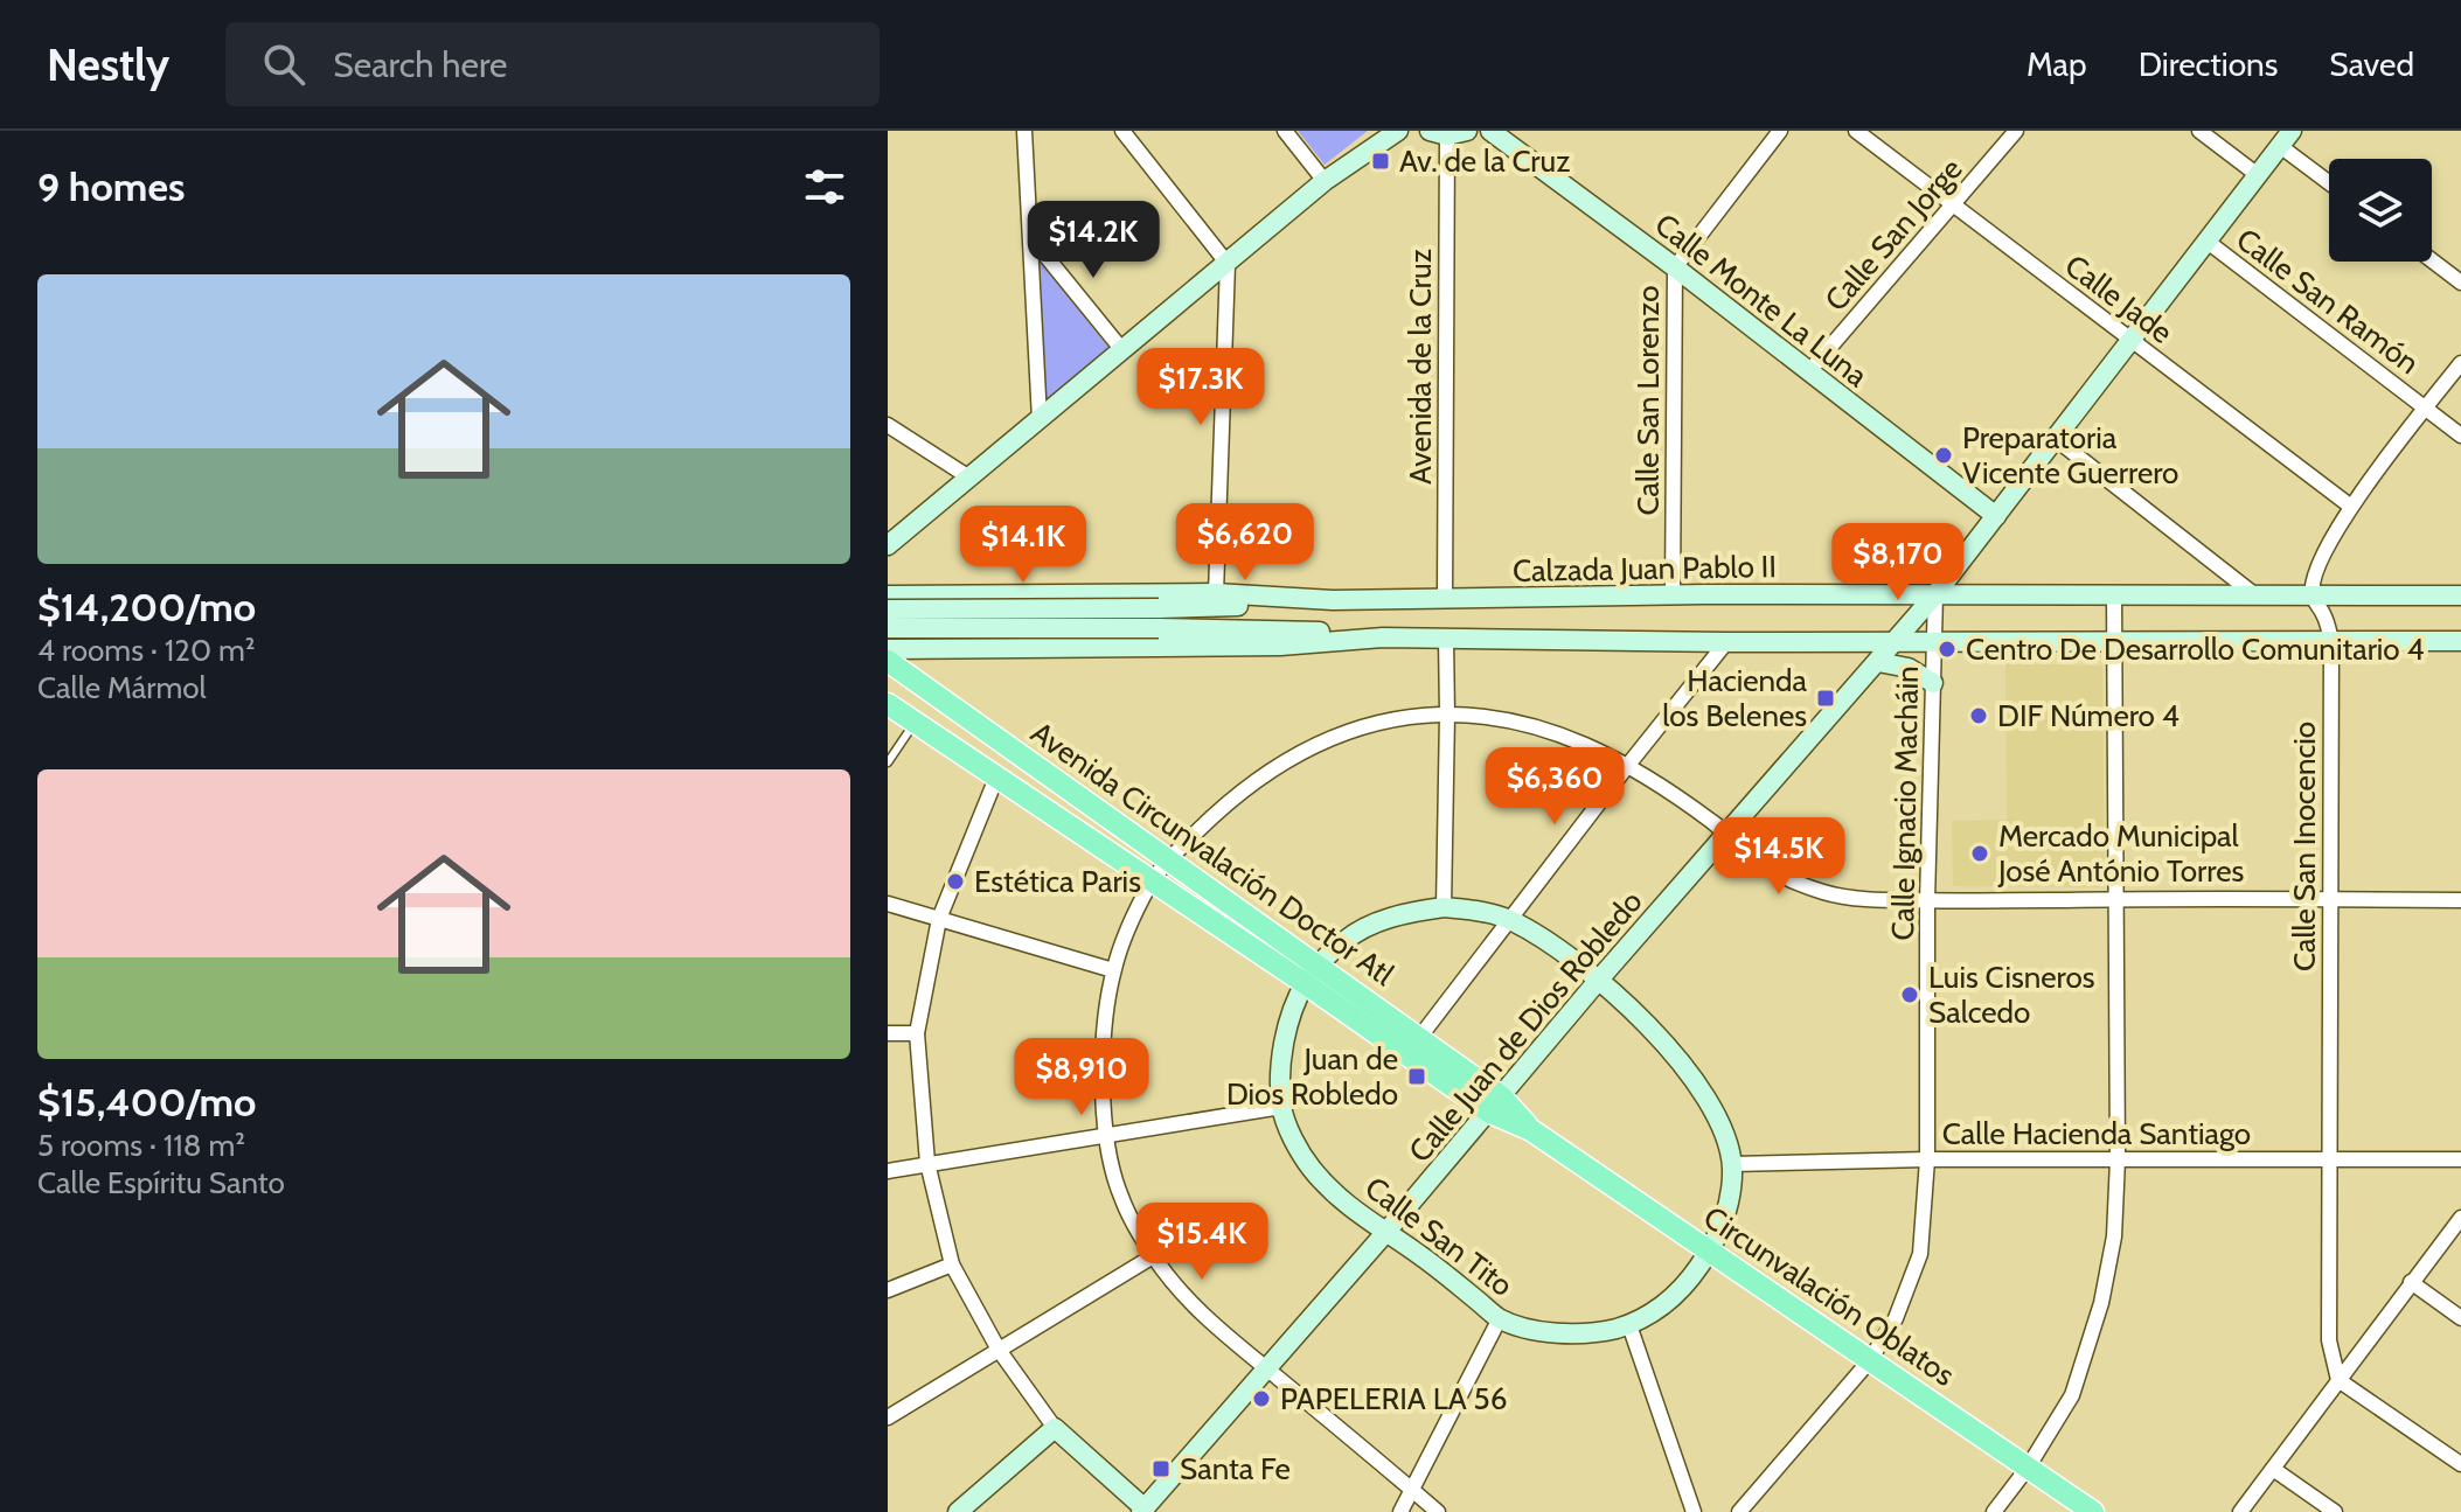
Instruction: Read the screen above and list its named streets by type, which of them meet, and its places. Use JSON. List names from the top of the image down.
{
  "streets": {
    "main road": ["Avenida Circunvalación Doctor Atl", "Circunvalación Oblatos"],
    "street": [
      "Calle San Jorge",
      "Calle Jade",
      "Calle Monte La Luna",
      "Calle San Ramón",
      "Avenida de la Cruz",
      "Calle San Lorenzo",
      "Calzada Juan Pablo II",
      "Calle Ignacio Macháin",
      "Calle San Inocencio",
      "Calle Juan de Dios Robledo",
      "Calle Hacienda Santiago",
      "Calle San Tito"
    ]
  },
  "crossings": [
    ["Calle San Jorge", "Calle Jade"],
    ["Calle San Jorge", "Calle Monte La Luna"],
    ["Calle Jade", "Calle Juan de Dios Robledo"],
    ["Calle Monte La Luna", "Calle San Lorenzo"],
    ["Calle Monte La Luna", "Calle Juan de Dios Robledo"],
    ["Calle San Ramón", "Calle Juan de Dios Robledo"],
    ["Avenida de la Cruz", "Calzada Juan Pablo II"],
    ["Calle San Lorenzo", "Calzada Juan Pablo II"],
    ["Calzada Juan Pablo II", "Calle Ignacio Macháin"],
    ["Calzada Juan Pablo II", "Calle San Inocencio"],
    ["Calzada Juan Pablo II", "Calle Juan de Dios Robledo"],
    ["Calle Ignacio Macháin", "Calle Juan de Dios Robledo"],
    ["Calle Ignacio Macháin", "Calle Hacienda Santiago"],
    ["Calle Ignacio Macháin", "Circunvalación Oblatos"],
    ["Calle San Inocencio", "Calle Hacienda Santiago"],
    ["Avenida Circunvalación Doctor Atl", "Calle Juan de Dios Robledo"],
    ["Avenida Circunvalación Doctor Atl", "Calle San Tito"],
    ["Avenida Circunvalación Doctor Atl", "Circunvalación Oblatos"],
    ["Calle Juan de Dios Robledo", "Calle San Tito"],
    ["Calle Juan de Dios Robledo", "Circunvalación Oblatos"],
    ["Calle Hacienda Santiago", "Calle San Tito"],
    ["Calle San Tito", "Circunvalación Oblatos"]
  ],
  "places": {
    "transit": [
      "Av. de la Cruz",
      "Hacienda los Belenes",
      "Juan de Dios Robledo",
      "Santa Fe"
    ],
    "other": [
      "Preparatoria Vicente Guerrero",
      "Centro De Desarrollo Comunitario 4",
      "DIF Número 4",
      "Mercado Municipal José António Torres",
      "Estética Paris",
      "Luis Cisneros Salcedo",
      "PAPELERIA LA 56"
    ]
  },
  "page": {
    "header": "Nestly",
    "search": "Search here",
    "nav": ["Map", "Directions", "Saved"],
    "heading": "9 homes",
    "price": [
      "$14.2K",
      "$17.3K",
      "$6,620",
      "$14.1K",
      "$8,170",
      "$6,360",
      "$14.5K",
      "$8,910",
      "$15.4K"
    ],
    "list": [
      {
        "name": "$14,200/mo",
        "note": "4 rooms · 120 m² · Calle Mármol"
      },
      {
        "name": "$15,400/mo",
        "note": "5 rooms · 118 m² · Calle Espíritu Santo"
      }
    ]
  }
}
